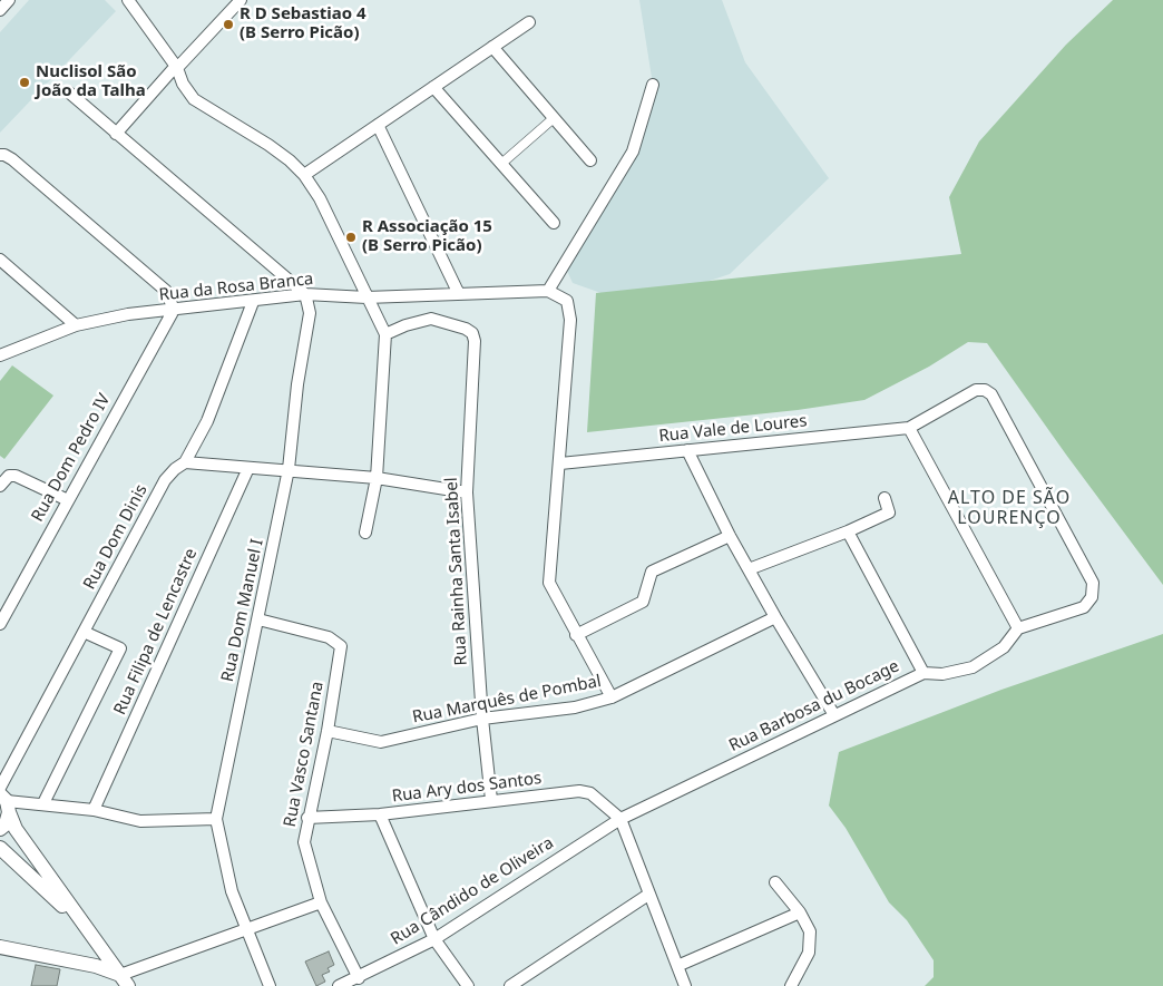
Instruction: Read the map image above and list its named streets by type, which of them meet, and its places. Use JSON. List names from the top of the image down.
{
  "streets": {
    "street": [
      "Rua da Rosa Branca",
      "Rua Vale de Loures",
      "Rua Dom Pedro IV",
      "Rua Dom Dinis",
      "Rua Rainha Santa Isabel",
      "Rua Dom Manuel I",
      "Rua Filipa de Lencastre",
      "Rua Marquês de Pombal",
      "Rua Barbosa du Bocage",
      "Rua Vasco Santana",
      "Rua Ary dos Santos",
      "Rua Cândido de Oliveira"
    ]
  },
  "crossings": [
    ["Rua da Rosa Branca", "Rua Dom Pedro IV"],
    ["Rua da Rosa Branca", "Rua Dom Dinis"],
    ["Rua da Rosa Branca", "Rua Dom Manuel I"],
    ["Rua Rainha Santa Isabel", "Rua Marquês de Pombal"],
    ["Rua Rainha Santa Isabel", "Rua Ary dos Santos"],
    ["Rua Dom Manuel I", "Rua Vasco Santana"],
    ["Rua Marquês de Pombal", "Rua Vasco Santana"],
    ["Rua Barbosa du Bocage", "Rua Ary dos Santos"],
    ["Rua Barbosa du Bocage", "Rua Cândido de Oliveira"],
    ["Rua Vasco Santana", "Rua Ary dos Santos"],
    ["Rua Vasco Santana", "Rua Cândido de Oliveira"],
    ["Rua Ary dos Santos", "Rua Cândido de Oliveira"]
  ],
  "districts": ["ALTO DE SÃO LOURENÇO"],
  "places": ["R D Sebastiao 4 (B Serro Picão)", "Nuclisol São João da Talha", "R Associação 15 (B Serro Picão)"]
}
